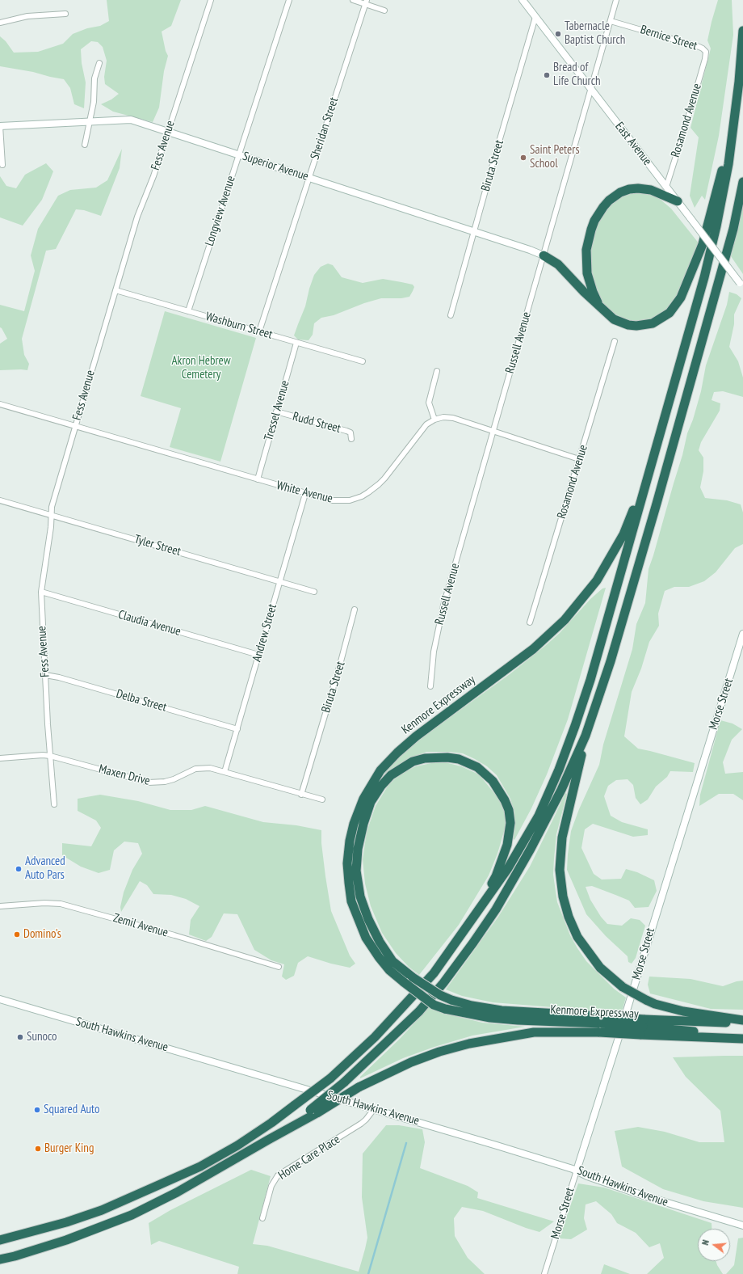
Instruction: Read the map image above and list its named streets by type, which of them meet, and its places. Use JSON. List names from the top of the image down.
{
  "streets": {
    "highway": ["Kenmore Expressway"],
    "street": [
      "Bernice Street",
      "Rosamond Avenue",
      "Sheridan Street",
      "East Avenue",
      "Fess Avenue",
      "Biruta Street",
      "Superior Avenue",
      "Longview Avenue",
      "Washburn Street",
      "Russell Avenue",
      "Tressel Avenue",
      "Rudd Street",
      "White Avenue",
      "Tyler Street",
      "Claudia Avenue",
      "Andrew Street",
      "Delba Street",
      "Morse Street",
      "Maxen Drive",
      "Zemil Avenue",
      "South Hawkins Avenue",
      "Home Care Place"
    ]
  },
  "crossings": [
    ["Bernice Street", "Rosamond Avenue"],
    ["Bernice Street", "Russell Avenue"],
    ["Rosamond Avenue", "East Avenue"],
    ["Sheridan Street", "Superior Avenue"],
    ["Sheridan Street", "Washburn Street"],
    ["East Avenue", "Biruta Street"],
    ["East Avenue", "Russell Avenue"],
    ["Fess Avenue", "Superior Avenue"],
    ["Fess Avenue", "Washburn Street"],
    ["Fess Avenue", "White Avenue"],
    ["Fess Avenue", "Tyler Street"],
    ["Fess Avenue", "Claudia Avenue"],
    ["Fess Avenue", "Delba Street"],
    ["Fess Avenue", "Maxen Drive"],
    ["Biruta Street", "Superior Avenue"],
    ["Biruta Street", "Maxen Drive"],
    ["Superior Avenue", "Longview Avenue"],
    ["Superior Avenue", "Russell Avenue"],
    ["Longview Avenue", "Washburn Street"],
    ["Washburn Street", "Tressel Avenue"],
    ["Tressel Avenue", "Rudd Street"],
    ["Tressel Avenue", "White Avenue"],
    ["White Avenue", "Andrew Street"],
    ["Tyler Street", "Andrew Street"],
    ["Claudia Avenue", "Andrew Street"],
    ["Andrew Street", "Delba Street"],
    ["Andrew Street", "Maxen Drive"],
    ["Morse Street", "South Hawkins Avenue"],
    ["South Hawkins Avenue", "Home Care Place"]
  ],
  "parks": ["Akron Hebrew Cemetery"],
  "places": [
    "Tabernacle Baptist Church",
    "Bread of Life Church",
    "Saint Peters School",
    "Advanced Auto Pars",
    "Domino's",
    "Sunoco",
    "Squared Auto",
    "Burger King"
  ],
  "north": "left"
}
